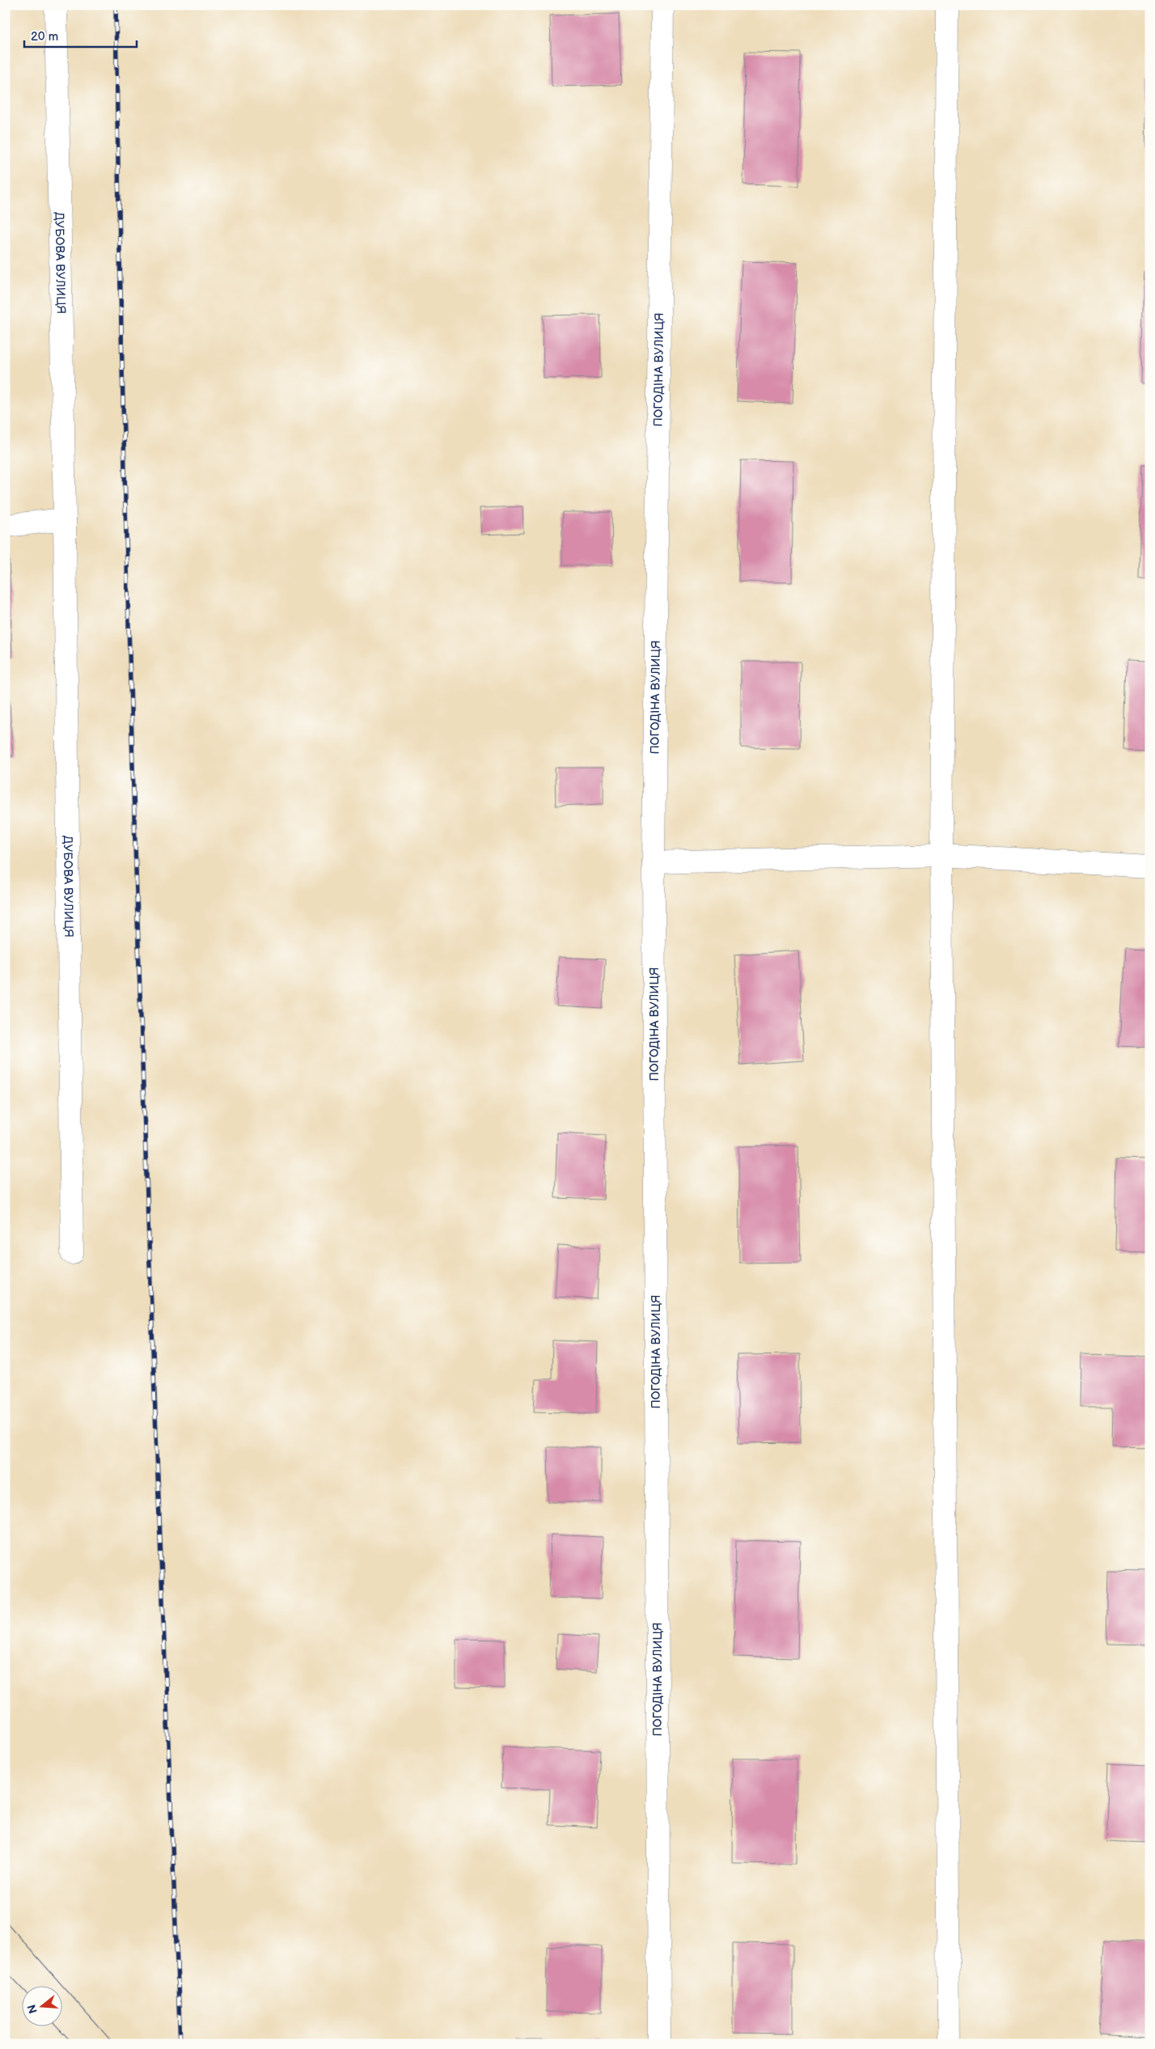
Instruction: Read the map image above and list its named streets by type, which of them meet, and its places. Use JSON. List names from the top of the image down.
{
  "streets": {
    "street": ["ДУБОВА ВУЛИЦЯ", "ПОГОДІНА ВУЛИЦЯ"]
  },
  "scale_bar": "20 m",
  "north": "left"
}
